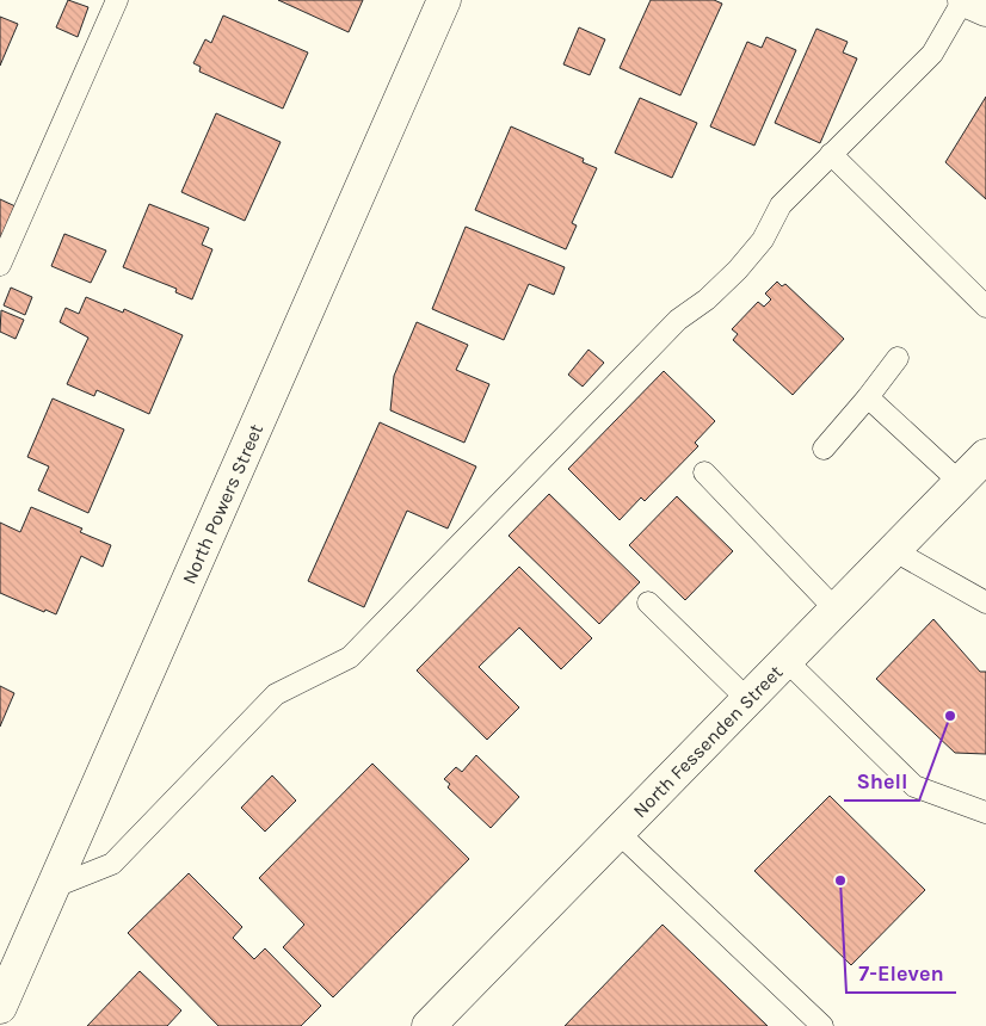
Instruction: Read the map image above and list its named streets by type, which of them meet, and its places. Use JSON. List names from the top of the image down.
{
  "streets": {
    "street": ["North Powers Street", "North Fessenden Street"]
  },
  "places": ["Shell", "7-Eleven"]
}
